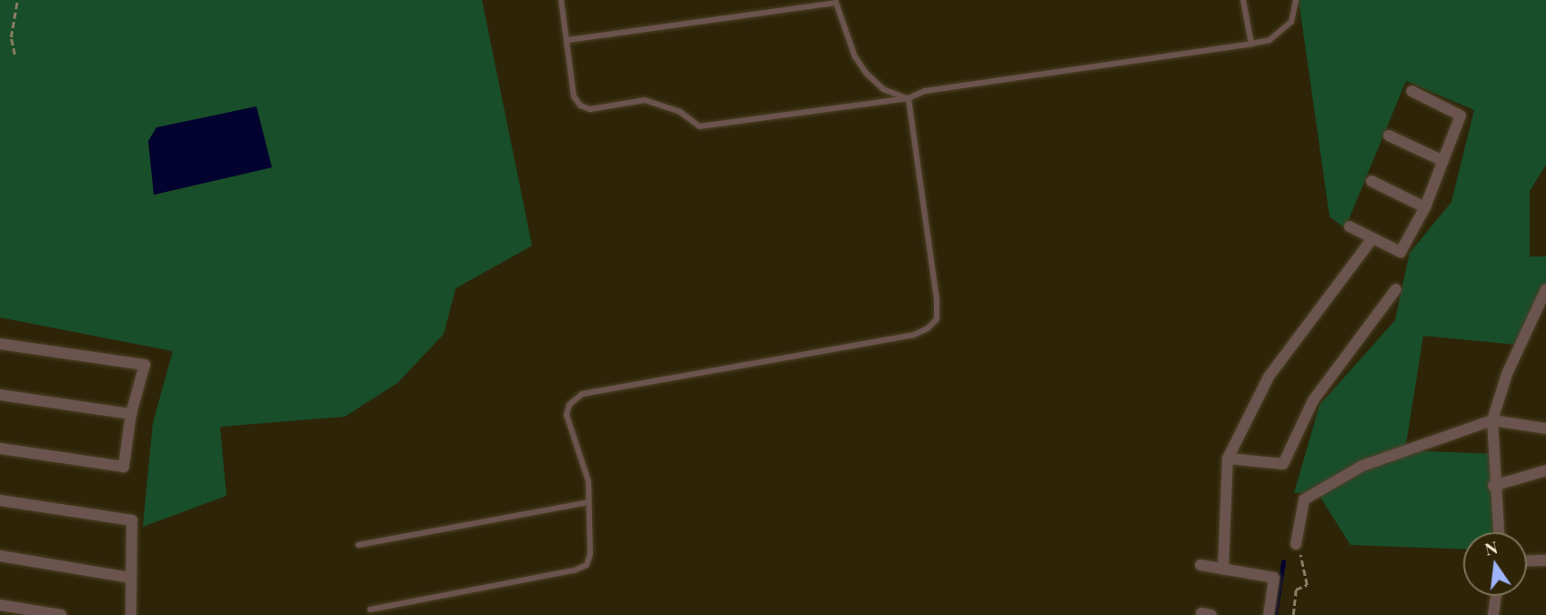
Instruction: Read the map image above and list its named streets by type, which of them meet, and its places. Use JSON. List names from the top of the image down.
{
  "north": "top"
}
